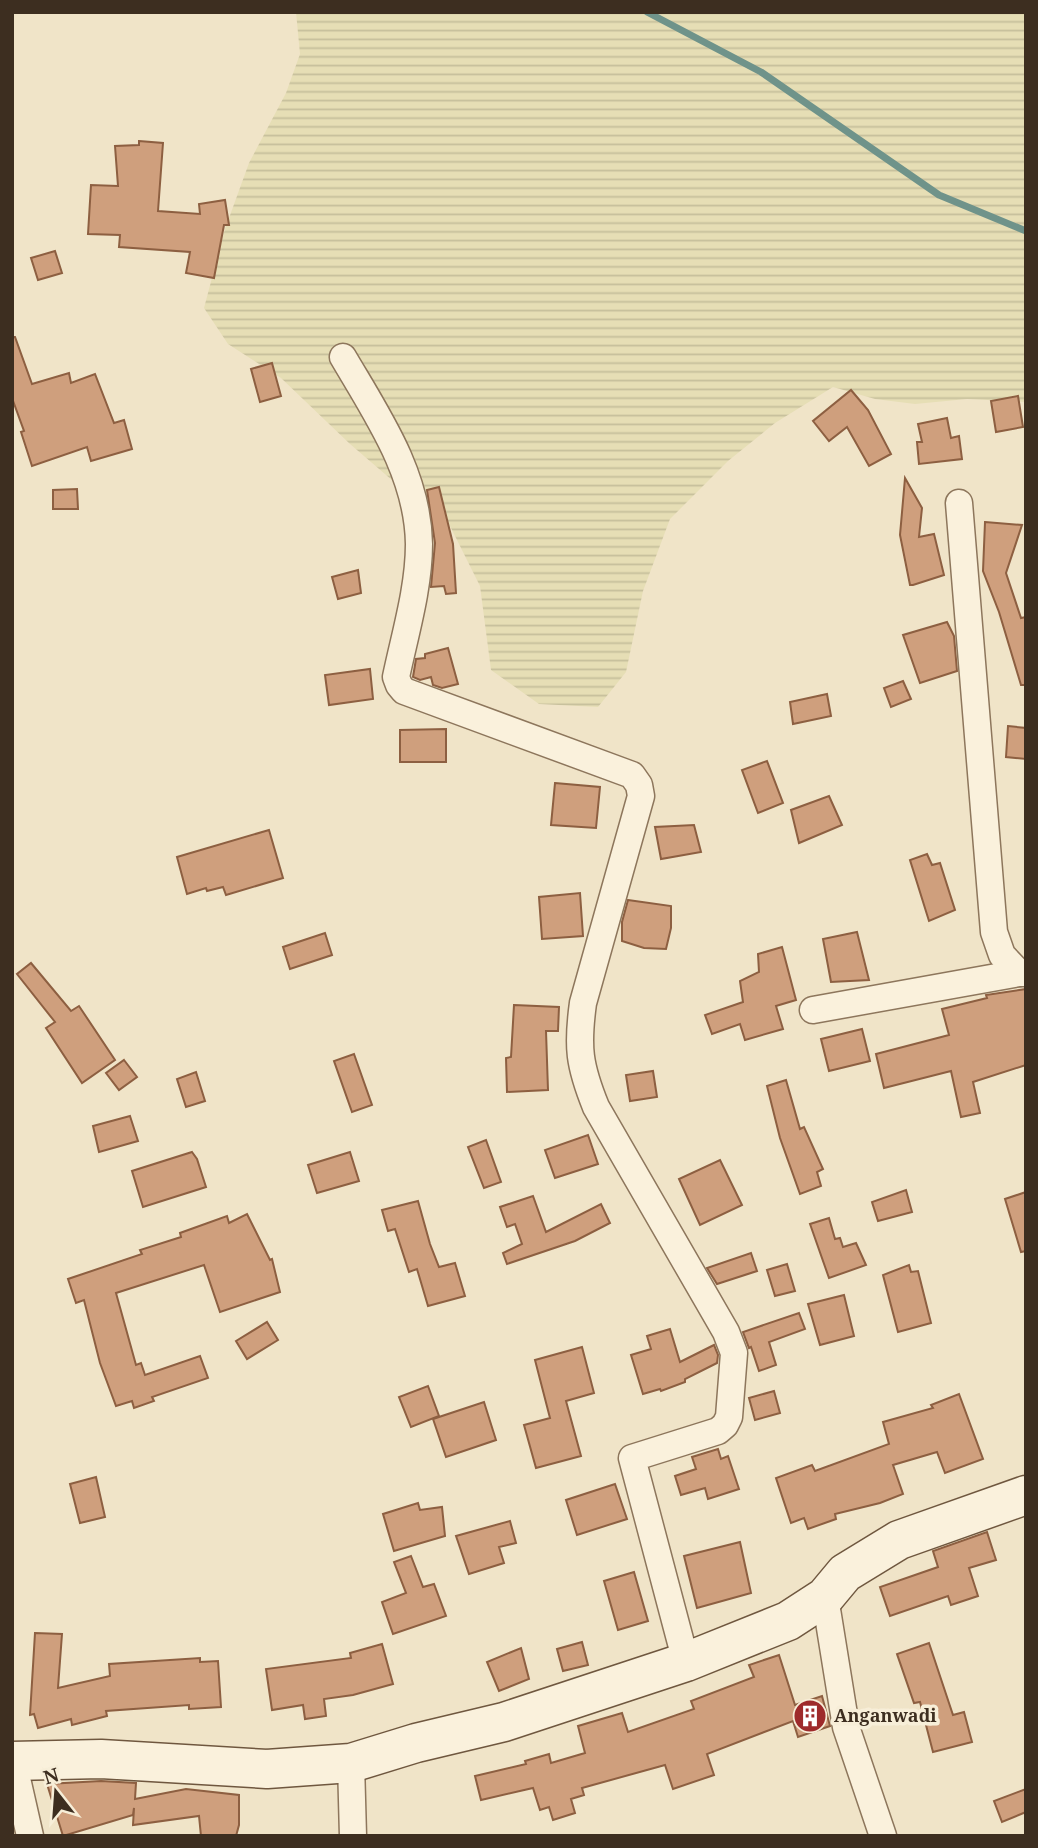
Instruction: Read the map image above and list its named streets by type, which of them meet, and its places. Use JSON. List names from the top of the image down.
{
  "places": {
    "building": ["Anganwadi"]
  },
  "north": "top"
}
